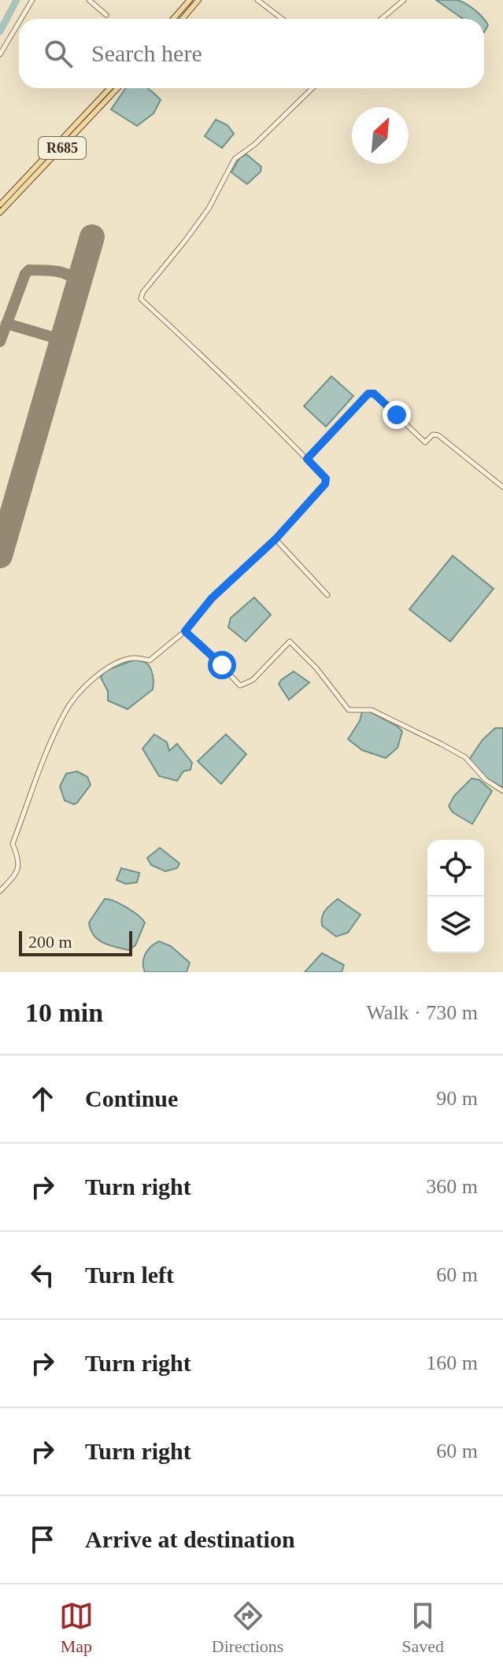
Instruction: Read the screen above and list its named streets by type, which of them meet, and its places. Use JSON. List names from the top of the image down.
{
  "streets": {
    "main road": ["R685"]
  },
  "scale_bar": "200 m",
  "north": "top right",
  "page": {
    "search": "Search here",
    "scale": "200 m",
    "heading": ["10 min", "Walk · 730 m"],
    "list": [
      ["Continue", "90 m"],
      ["Turn right", "360 m"],
      ["Turn left", "60 m"],
      ["Turn right", "160 m"],
      ["Turn right", "60 m"],
      "Arrive at destination"
    ],
    "nav": ["Map", "Directions", "Saved"]
  }
}
